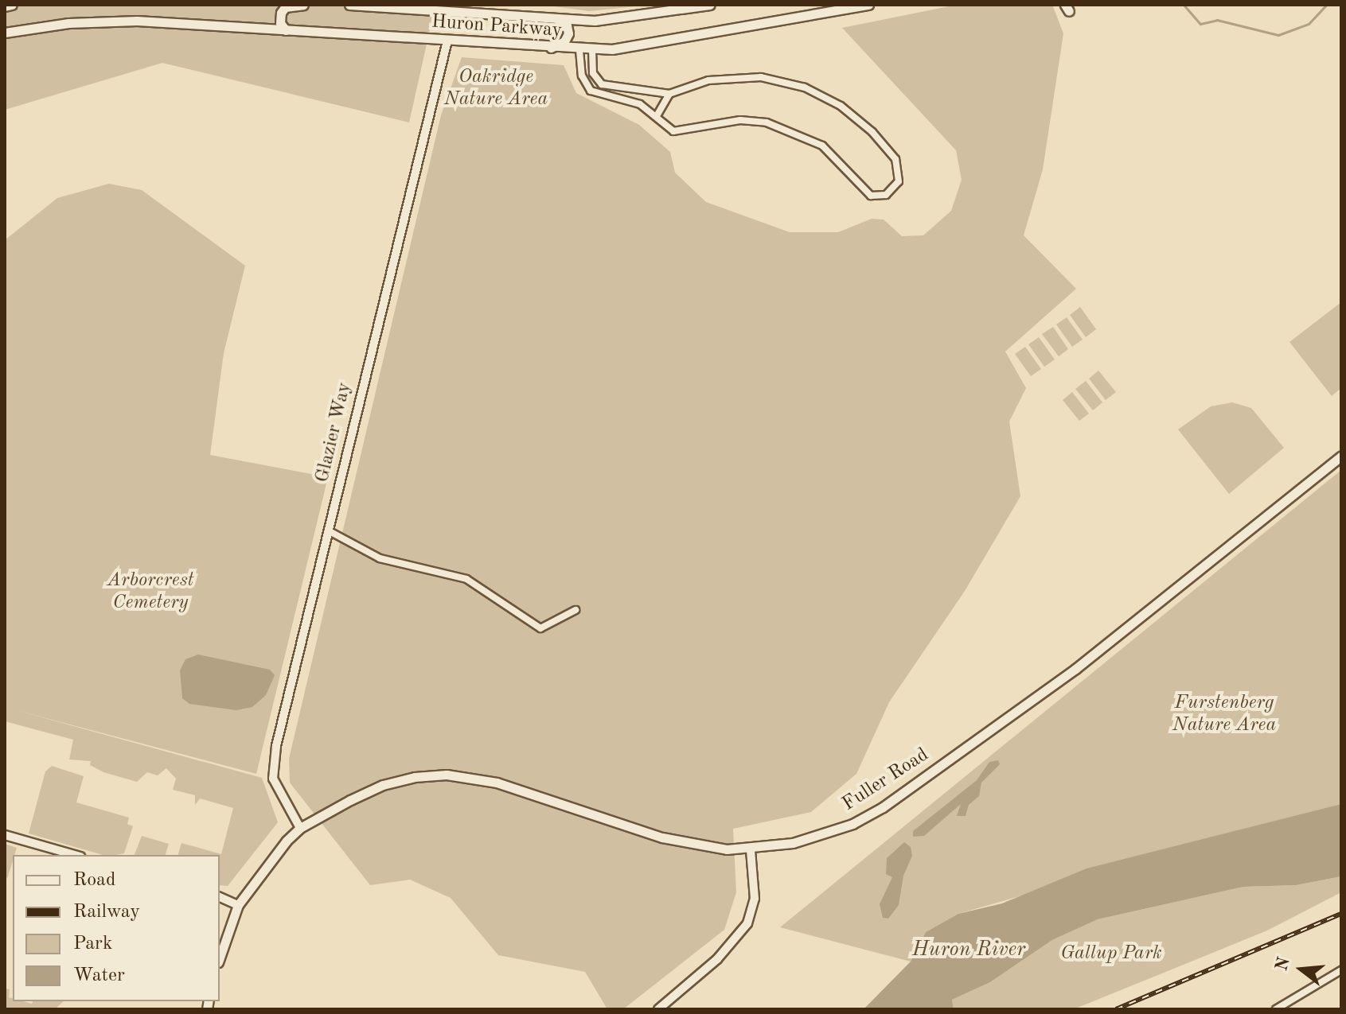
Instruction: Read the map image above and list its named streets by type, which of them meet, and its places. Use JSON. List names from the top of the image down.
{
  "streets": {
    "main road": ["Huron Parkway", "Fuller Road"],
    "street": ["Glazier Way"]
  },
  "crossings": [
    ["Huron Parkway", "Glazier Way"],
    ["Glazier Way", "Fuller Road"]
  ],
  "water": ["Huron River"],
  "parks": [
    "Oakridge Nature Area",
    "Arborcrest Cemetery",
    "Furstenberg Nature Area",
    "Gallup Park"
  ],
  "legend": [
    "Road",
    "Railway",
    "Park",
    "Water"
  ],
  "north": "left"
}
